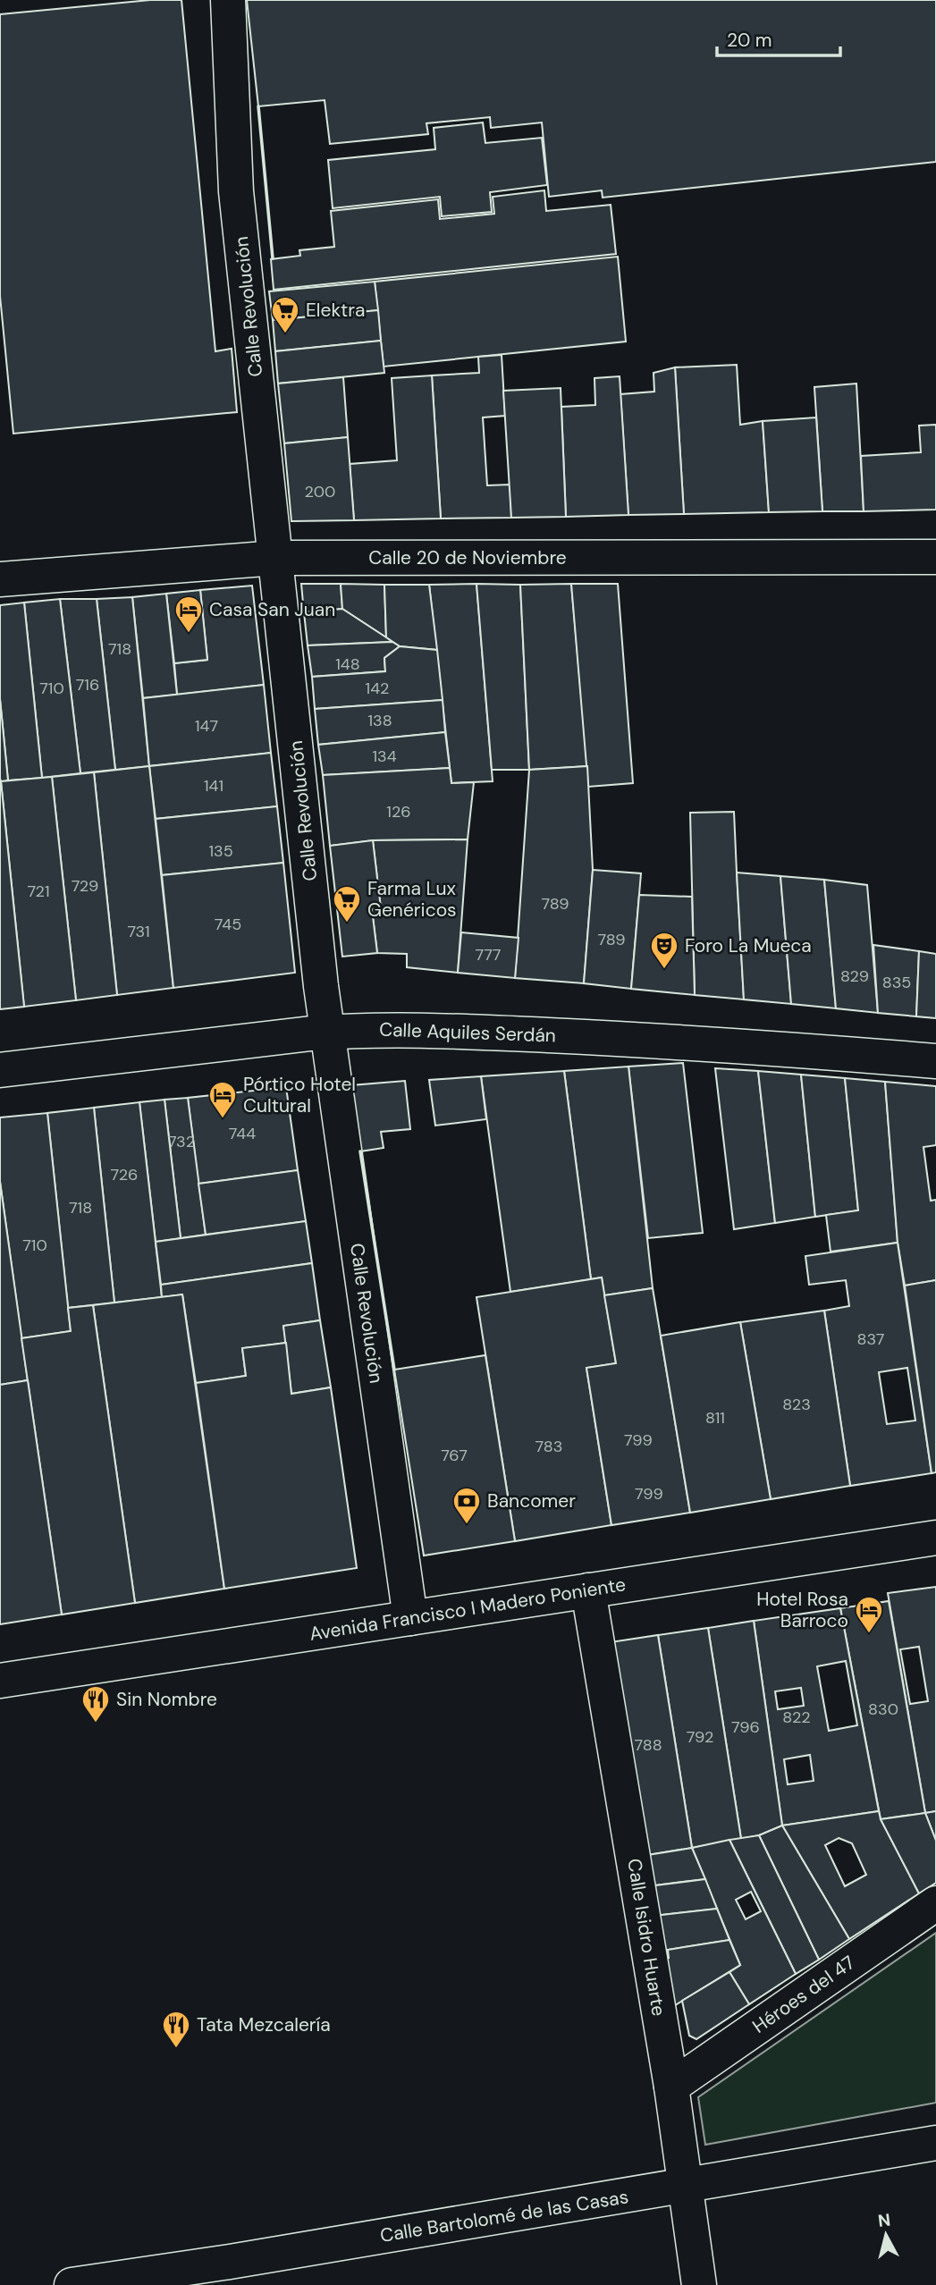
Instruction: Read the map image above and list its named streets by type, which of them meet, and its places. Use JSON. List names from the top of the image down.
{
  "streets": {
    "street": [
      "Calle Revolución",
      "Calle 20 de Noviembre",
      "Calle Aquiles Serdán",
      "Avenida Francisco I Madero Poniente",
      "Calle Isidro Huarte",
      "Héroes del 47",
      "Calle Bartolomé de las Casas"
    ]
  },
  "crossings": [
    ["Calle Revolución", "Calle 20 de Noviembre"],
    ["Calle Revolución", "Calle Aquiles Serdán"],
    ["Calle Revolución", "Avenida Francisco I Madero Poniente"],
    ["Avenida Francisco I Madero Poniente", "Calle Isidro Huarte"],
    ["Calle Isidro Huarte", "Héroes del 47"],
    ["Calle Isidro Huarte", "Calle Bartolomé de las Casas"]
  ],
  "places": {
    "supermarket": ["Elektra", "Farma Lux Genéricos"],
    "hotel": ["Casa San Juan", "Pórtico Hotel Cultural", "Hotel Rosa Barroco"],
    "theatre": ["Foro La Mueca"],
    "bank": ["Bancomer"],
    "restaurant": ["Sin Nombre", "Tata Mezcalería"]
  },
  "house_numbers": [
    "200",
    "718",
    "148",
    "716",
    "710",
    "142",
    "138",
    "147",
    "134",
    "141",
    "126",
    "135",
    "729",
    "721",
    "789",
    "745",
    "731",
    "789",
    "777",
    "829",
    "835",
    "744",
    "732",
    "726",
    "718",
    "710",
    "837",
    "823",
    "811",
    "799",
    "783",
    "767",
    "799",
    "830",
    "822",
    "796",
    "792",
    "788"
  ],
  "scale_bar": "20 m",
  "north": "top"
}
